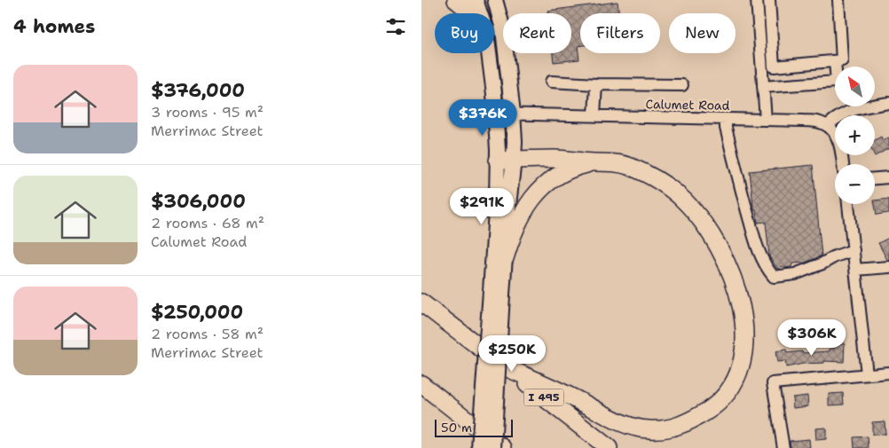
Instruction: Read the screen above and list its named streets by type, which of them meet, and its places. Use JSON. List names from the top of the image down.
{
  "streets": {
    "highway": ["I 495"],
    "street": ["Calumet Road"]
  },
  "scale_bar": "50 m",
  "north": "top left",
  "page": {
    "heading": "4 homes",
    "chip": [
      "Buy",
      "Rent",
      "Filters",
      "New"
    ],
    "list": [
      {
        "name": "$376,000",
        "note": "3 rooms · 95 m² · Merrimac Street"
      },
      {
        "name": "$306,000",
        "note": "2 rooms · 68 m² · Calumet Road"
      },
      {
        "name": "$250,000",
        "note": "2 rooms · 58 m² · Merrimac Street"
      }
    ],
    "map_buttons": ["+", "−"],
    "price": [
      "$376K",
      "$291K",
      "$306K",
      "$250K"
    ],
    "scale": "50 m"
  }
}
